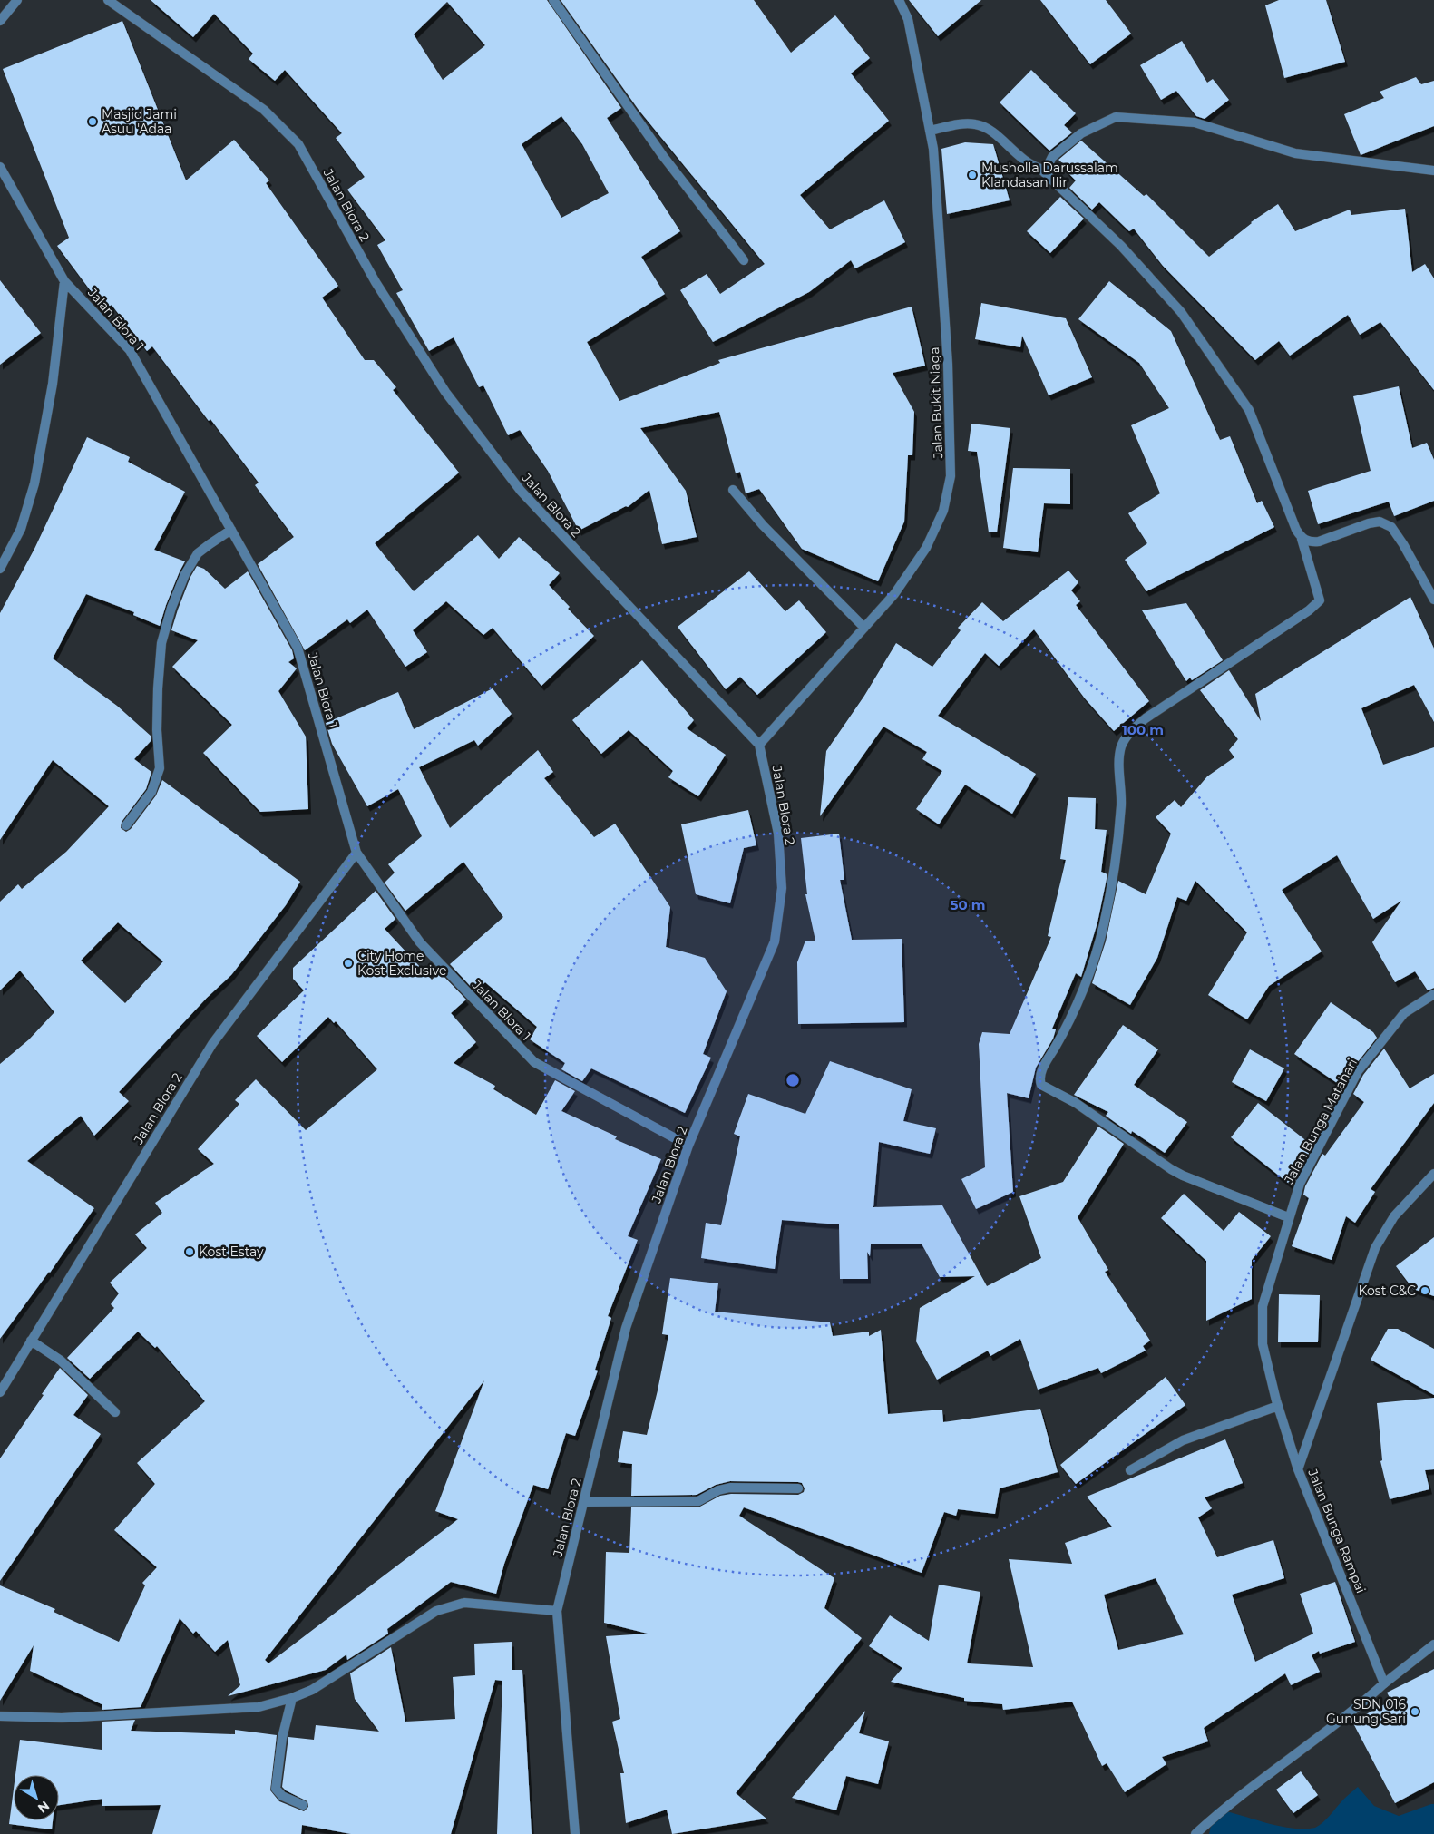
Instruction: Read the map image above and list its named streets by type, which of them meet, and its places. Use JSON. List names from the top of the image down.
{
  "streets": {
    "street": [
      "Jalan Blora 2",
      "Jalan Blora 1",
      "Jalan Bukit Niaga",
      "Jalan Bunga Matahari",
      "Jalan Bunga Rampai"
    ]
  },
  "crossings": [
    ["Jalan Blora 2", "Jalan Blora 1"],
    ["Jalan Blora 2", "Jalan Bukit Niaga"],
    ["Jalan Bunga Matahari", "Jalan Bunga Rampai"]
  ],
  "places": [
    "Masjid Jami Asuu 'Adaa",
    "Musholla Darussalam Klandasan Ilir",
    "City Home Kost Exclusive",
    "Kost Estay",
    "Kost C&C",
    "SDN 016 Gunung Sari"
  ],
  "north": "bottom right",
  "rings": ["100 m", "50 m"]
}
